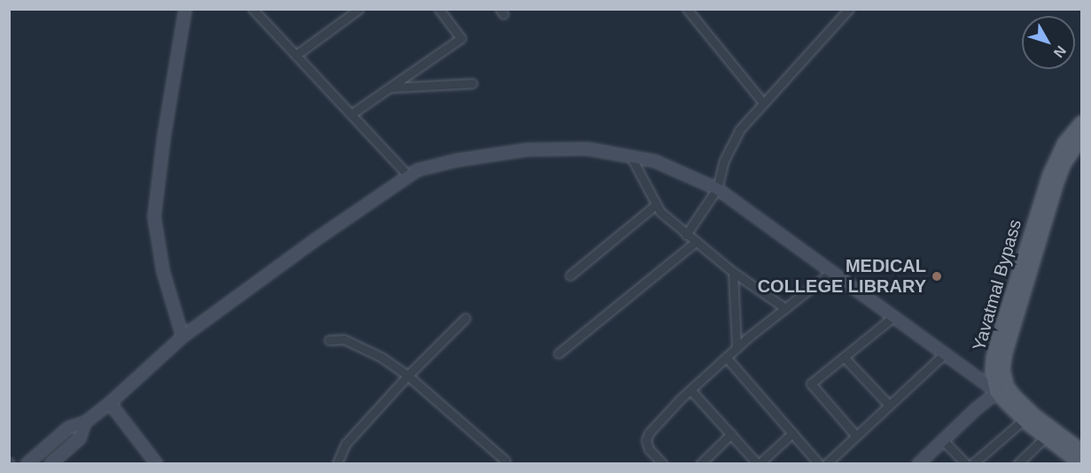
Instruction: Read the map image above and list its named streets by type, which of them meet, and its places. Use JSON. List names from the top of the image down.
{
  "streets": {
    "main road": ["Yavatmal Bypass"]
  },
  "places": ["MEDICAL COLLEGE LIBRARY"],
  "north": "bottom right"
}
